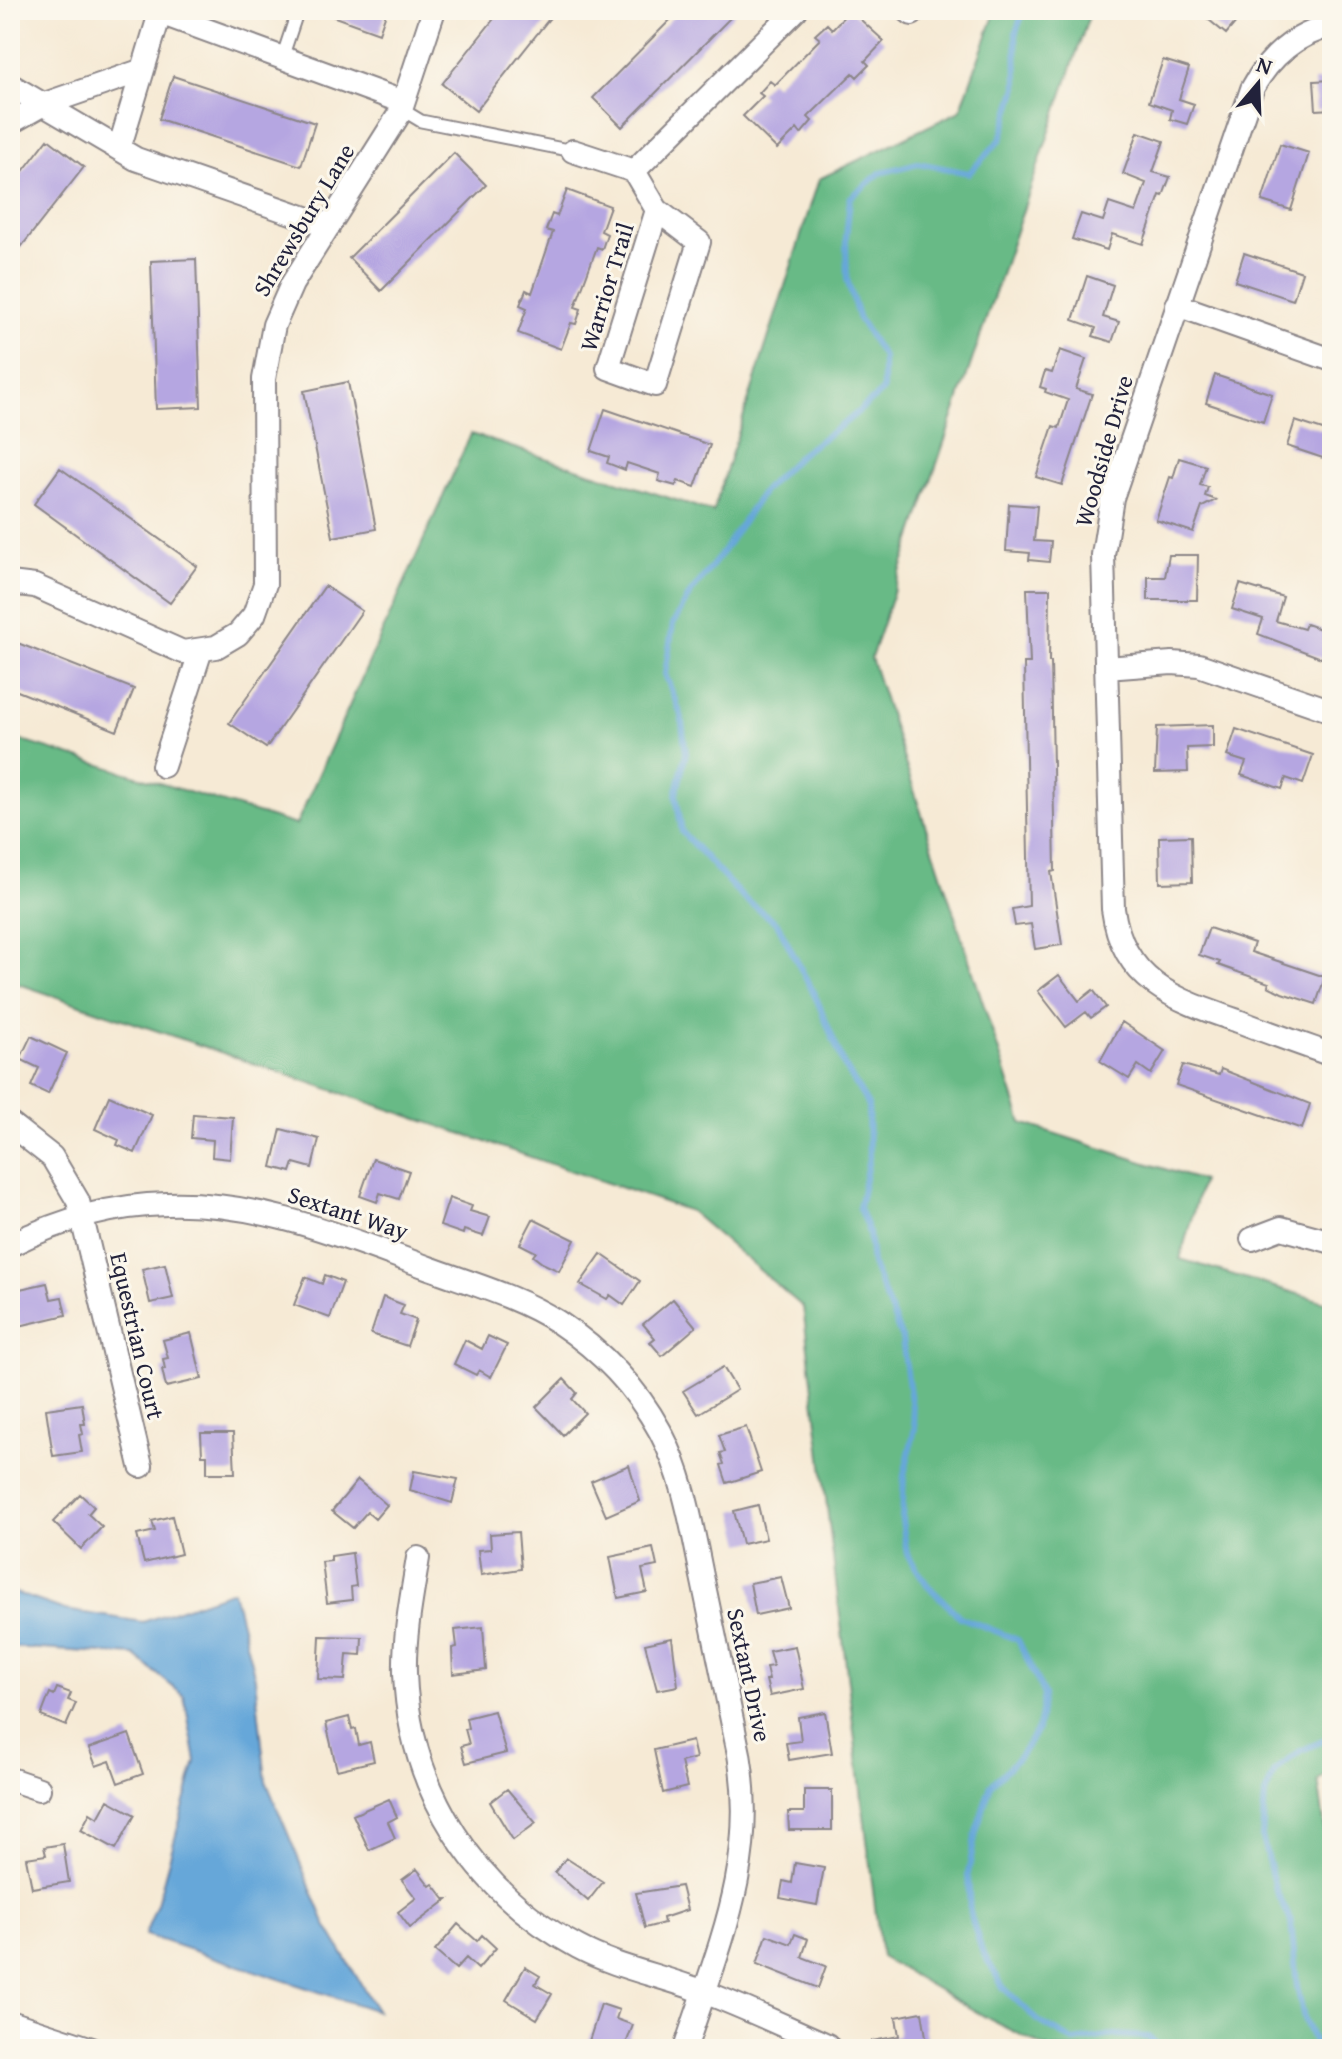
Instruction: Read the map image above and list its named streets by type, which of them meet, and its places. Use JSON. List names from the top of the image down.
{
  "streets": {
    "street": [
      "Shrewsbury Lane",
      "Warrior Trail",
      "Woodside Drive",
      "Sextant Way",
      "Equestrian Court",
      "Sextant Drive"
    ]
  },
  "crossings": [
    ["Sextant Way", "Equestrian Court"],
    ["Sextant Way", "Sextant Drive"]
  ],
  "north": "top"
}
